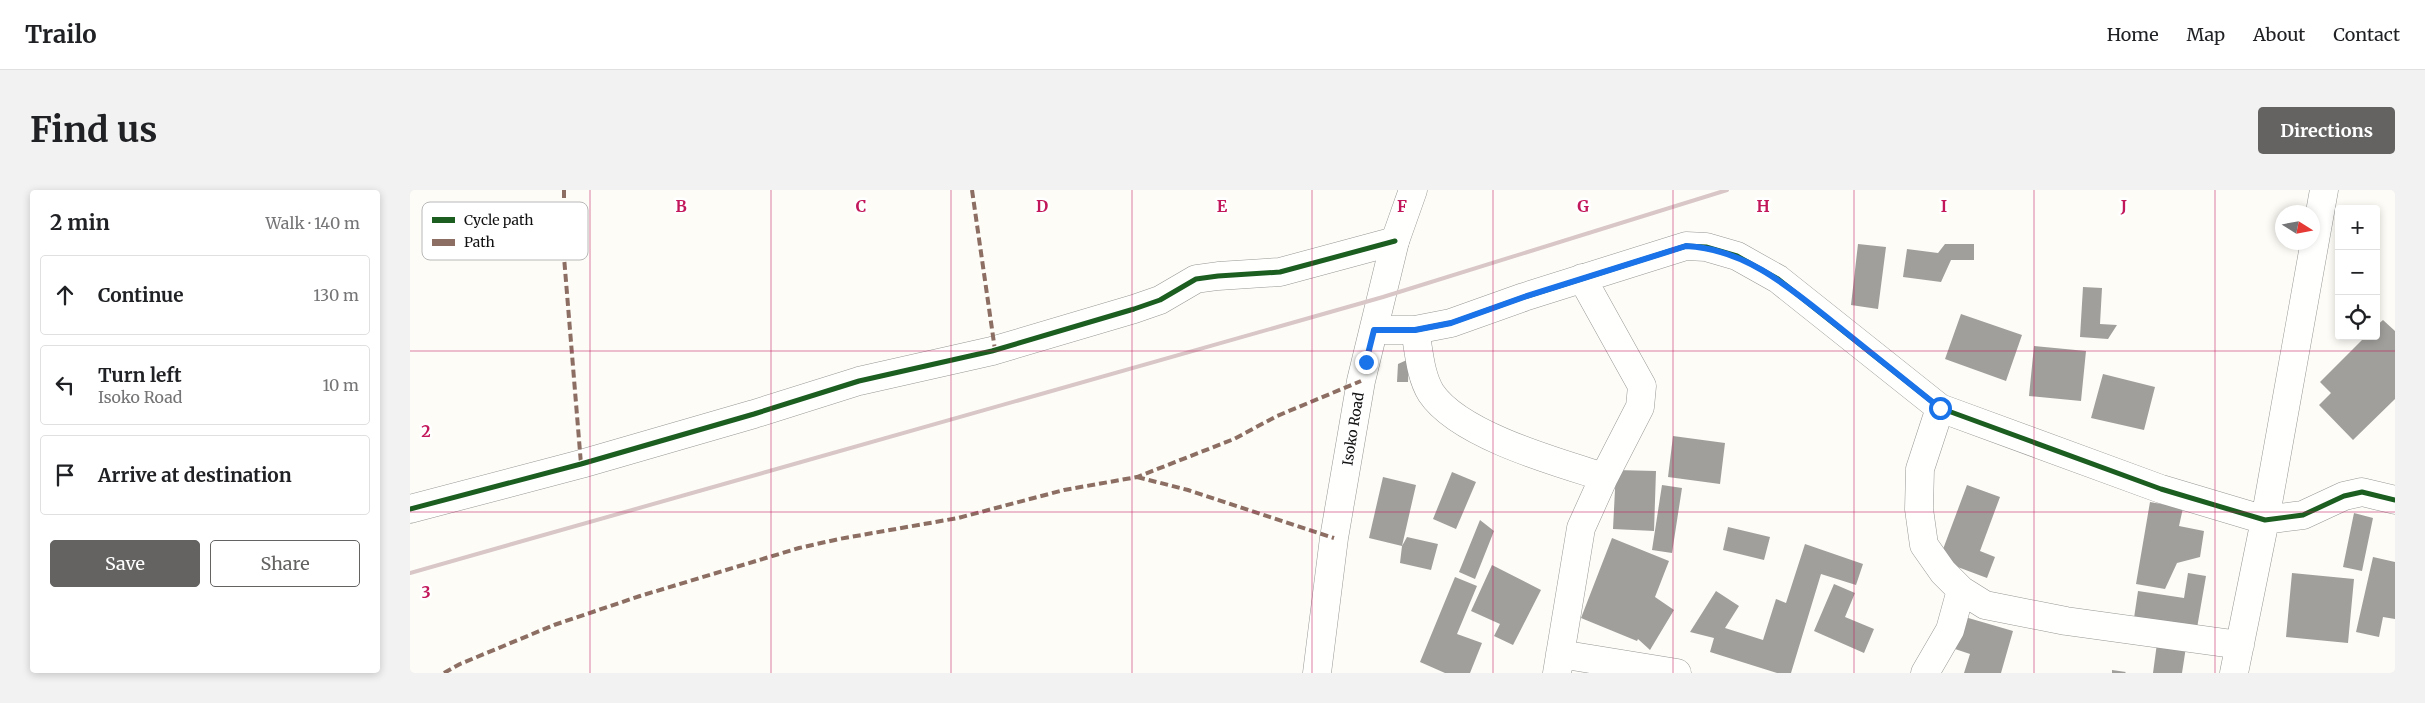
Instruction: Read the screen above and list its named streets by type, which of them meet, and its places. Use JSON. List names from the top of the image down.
{
  "streets": {
    "street": ["Isoko Road"]
  },
  "legend": ["Cycle path", "Path"],
  "north": "right",
  "page": {
    "header": "Trailo",
    "nav": [
      "Home",
      "Map",
      "About",
      "Contact"
    ],
    "buttons": [
      "Directions",
      ["Save", "Share"]
    ],
    "title": "Find us",
    "heading": ["2 min", "Walk · 140 m"],
    "map_buttons": ["+", "−"],
    "list": [
      ["Continue", "130 m"],
      ["Turn left", "Isoko Road", "10 m"],
      "Arrive at destination"
    ]
  },
  "grid": {
    "columns": [
      "B",
      "C",
      "D",
      "E",
      "F",
      "G",
      "H",
      "I",
      "J"
    ],
    "rows": ["2", "3"]
  }
}
